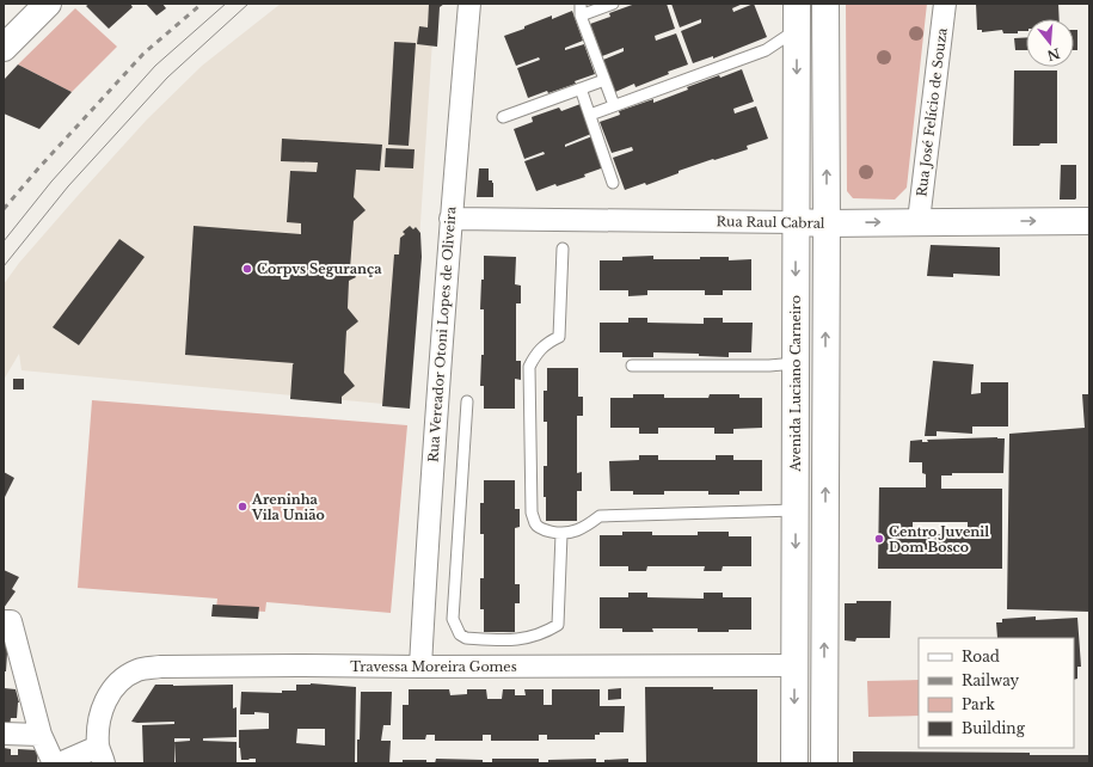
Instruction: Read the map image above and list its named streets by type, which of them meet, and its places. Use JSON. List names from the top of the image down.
{
  "streets": {
    "main road": ["Rua Raul Cabral", "Avenida Luciano Carneiro"],
    "street": ["Rua José Felício de Souza", "Rua Vereador Otoni Lopes de Oliveira", "Travessa Moreira Gomes"]
  },
  "crossings": [
    ["Rua José Felício de Souza", "Rua Raul Cabral"],
    ["Rua Raul Cabral", "Rua Vereador Otoni Lopes de Oliveira"],
    ["Rua Raul Cabral", "Avenida Luciano Carneiro"],
    ["Rua Vereador Otoni Lopes de Oliveira", "Travessa Moreira Gomes"],
    ["Avenida Luciano Carneiro", "Travessa Moreira Gomes"]
  ],
  "one_way": ["Rua Raul Cabral"],
  "places": ["Corpvs Segurança", "Areninha Vila União", "Centro Juvenil Dom Bosco"],
  "legend": [
    "Road",
    "Railway",
    "Park",
    "Building"
  ],
  "north": "bottom"
}
